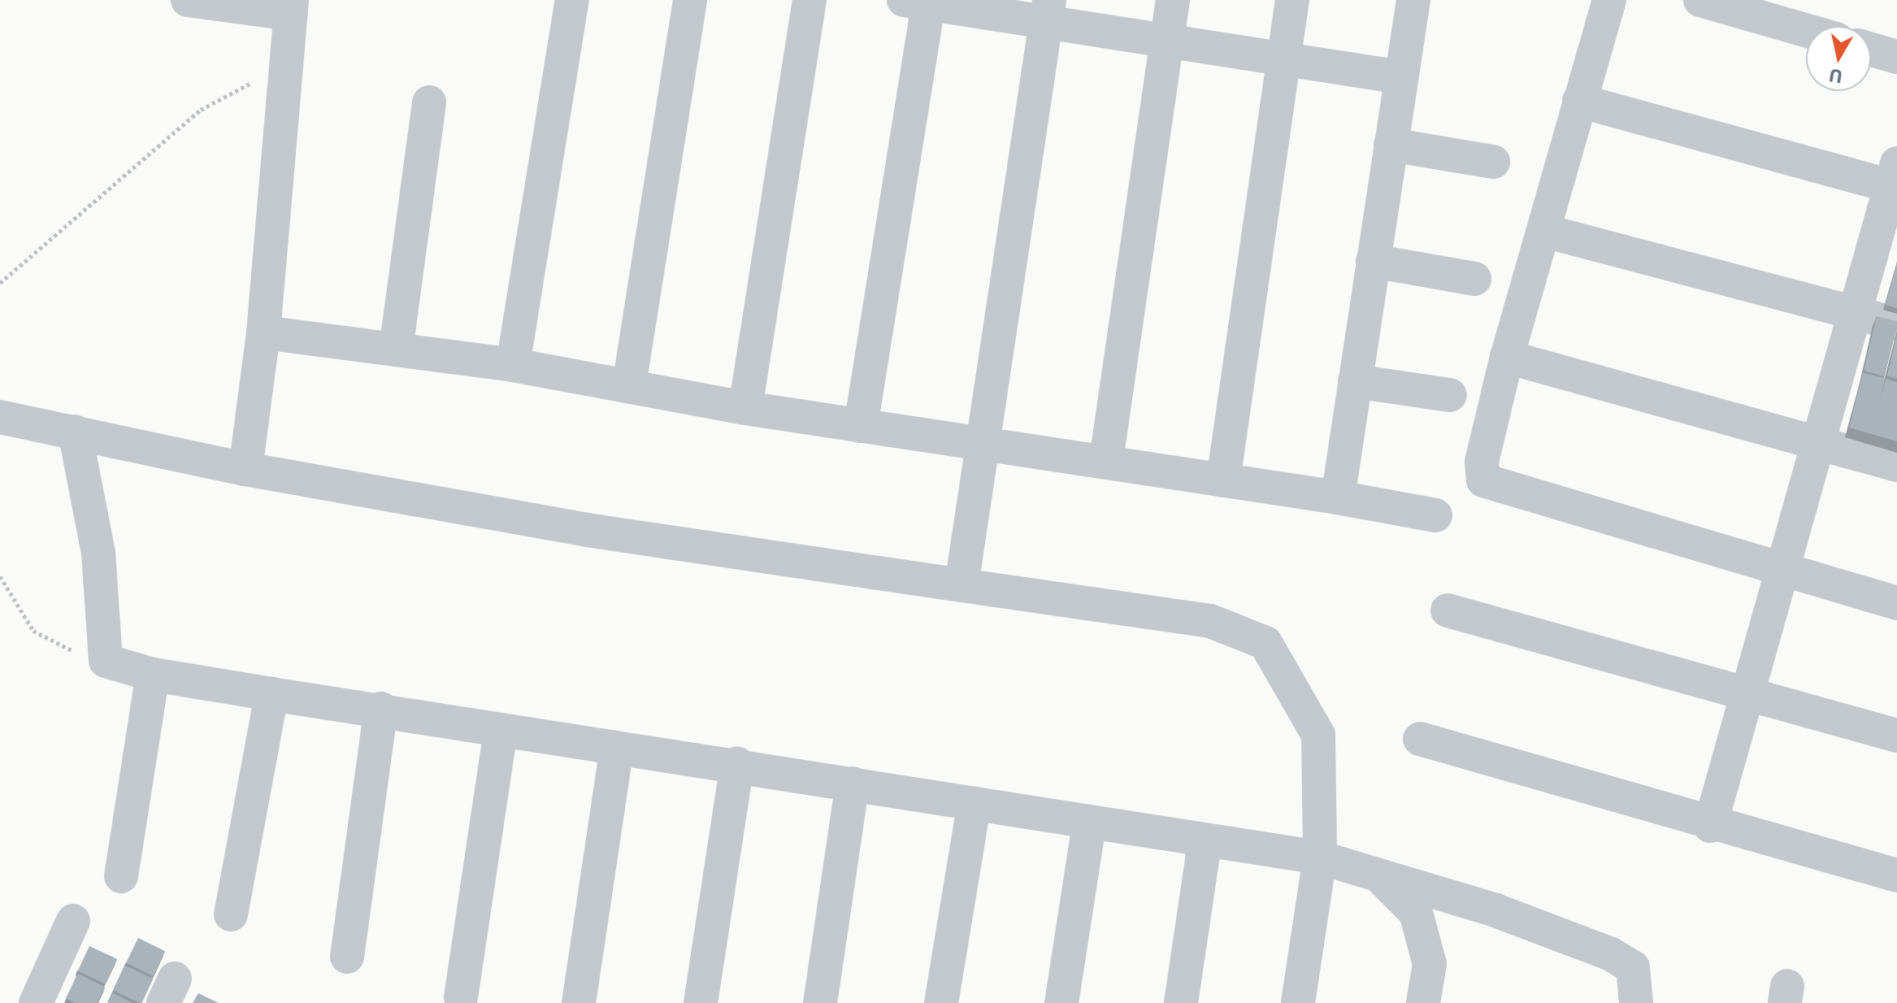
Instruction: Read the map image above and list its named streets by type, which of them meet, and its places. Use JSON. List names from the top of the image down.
{
  "north": "bottom"
}
